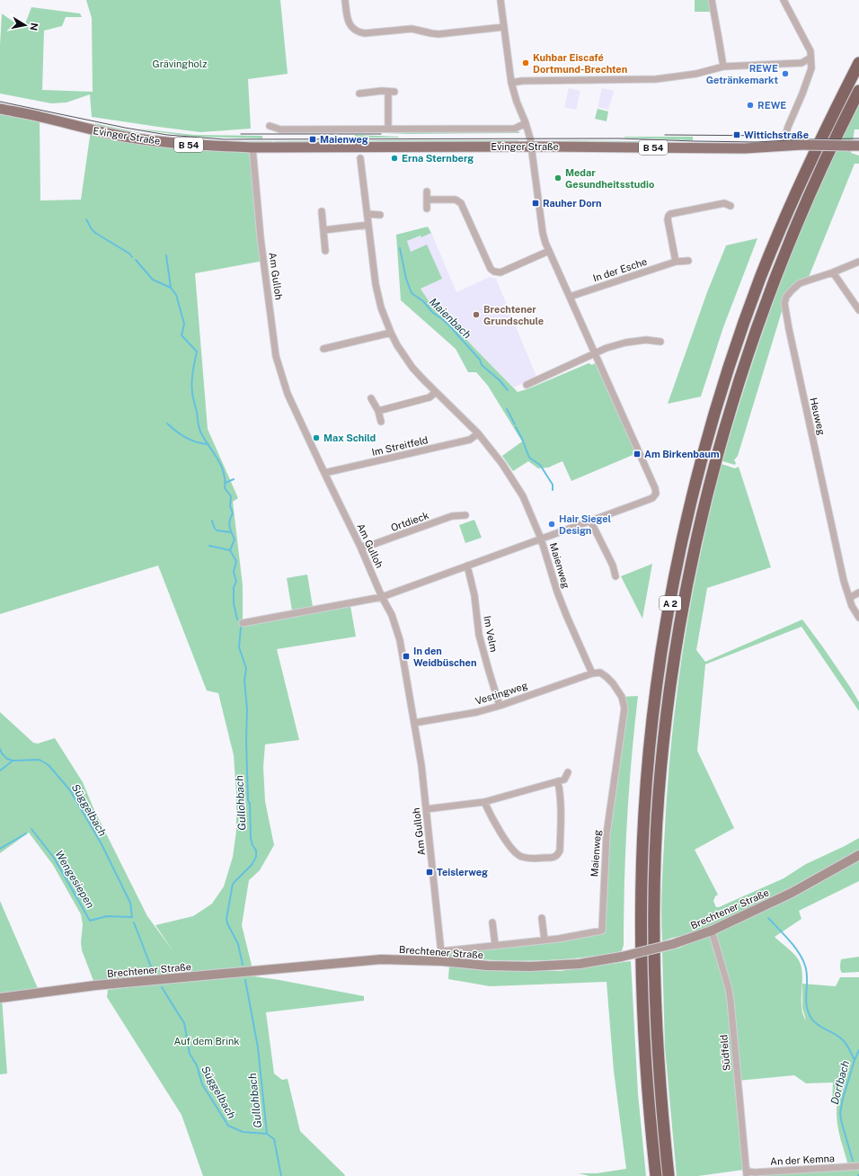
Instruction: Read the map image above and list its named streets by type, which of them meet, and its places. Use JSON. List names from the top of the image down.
{
  "streets": {
    "highway": ["A 2"],
    "main road": ["Evinger Straße", "B 54"],
    "street": [
      "In der Esche",
      "Am Gulloh",
      "Heuweg",
      "Im Streitfeld",
      "Ortdieck",
      "Maienweg",
      "Im Velm",
      "Vestingweg",
      "Brechtener Straße",
      "Südfeld",
      "An der Kemna"
    ]
  },
  "crossings": [
    ["Evinger Straße", "Am Gulloh"],
    ["Am Gulloh", "Im Streitfeld"],
    ["Am Gulloh", "Ortdieck"],
    ["Am Gulloh", "Vestingweg"],
    ["Am Gulloh", "Brechtener Straße"],
    ["Im Streitfeld", "Maienweg"],
    ["Maienweg", "Vestingweg"],
    ["Maienweg", "Brechtener Straße"],
    ["Im Velm", "Vestingweg"],
    ["Brechtener Straße", "Südfeld"],
    ["Südfeld", "An der Kemna"]
  ],
  "water": [
    "Maienbach",
    "Gullohbach",
    "Süggelbach",
    "Wengesiepen",
    "Dorfbach"
  ],
  "parks": ["Grävingholz", "Auf dem Brink"],
  "places": {
    "other": [
      "Kuhbar Eiscafé Dortmund-Brechten",
      "REWE Getränkemarkt",
      "REWE",
      "Erna Sternberg",
      "Medar Gesundheitsstudio",
      "Brechtener Grundschule",
      "Max Schild",
      "Hair Siegel Design"
    ],
    "transit": [
      "Wittichstraße",
      "Maienweg",
      "Rauher Dorn",
      "Am Birkenbaum",
      "In den Weidbüschen",
      "Teislerweg"
    ]
  },
  "north": "right"
}
